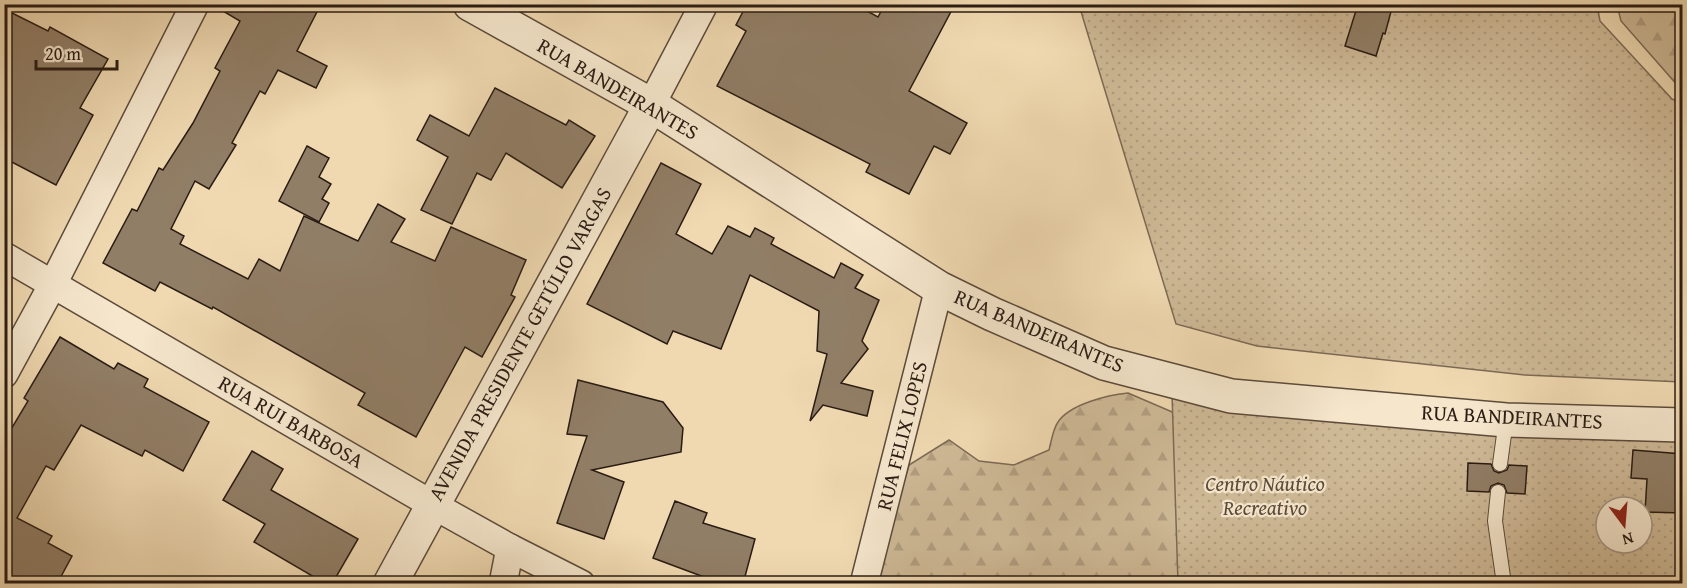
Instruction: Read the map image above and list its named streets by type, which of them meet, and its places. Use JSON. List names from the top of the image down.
{
  "streets": {
    "street": [
      "RUA BANDEIRANTES",
      "AVENIDA PRESIDENTE GETÚLIO VARGAS",
      "RUA RUI BARBOSA",
      "RUA FELIX LOPES"
    ]
  },
  "crossings": [
    ["RUA BANDEIRANTES", "AVENIDA PRESIDENTE GETÚLIO VARGAS"],
    ["RUA BANDEIRANTES", "RUA FELIX LOPES"],
    ["AVENIDA PRESIDENTE GETÚLIO VARGAS", "RUA RUI BARBOSA"]
  ],
  "parks": ["Centro Náutico Recreativo"],
  "scale_bar": "20 m",
  "north": "bottom"
}
